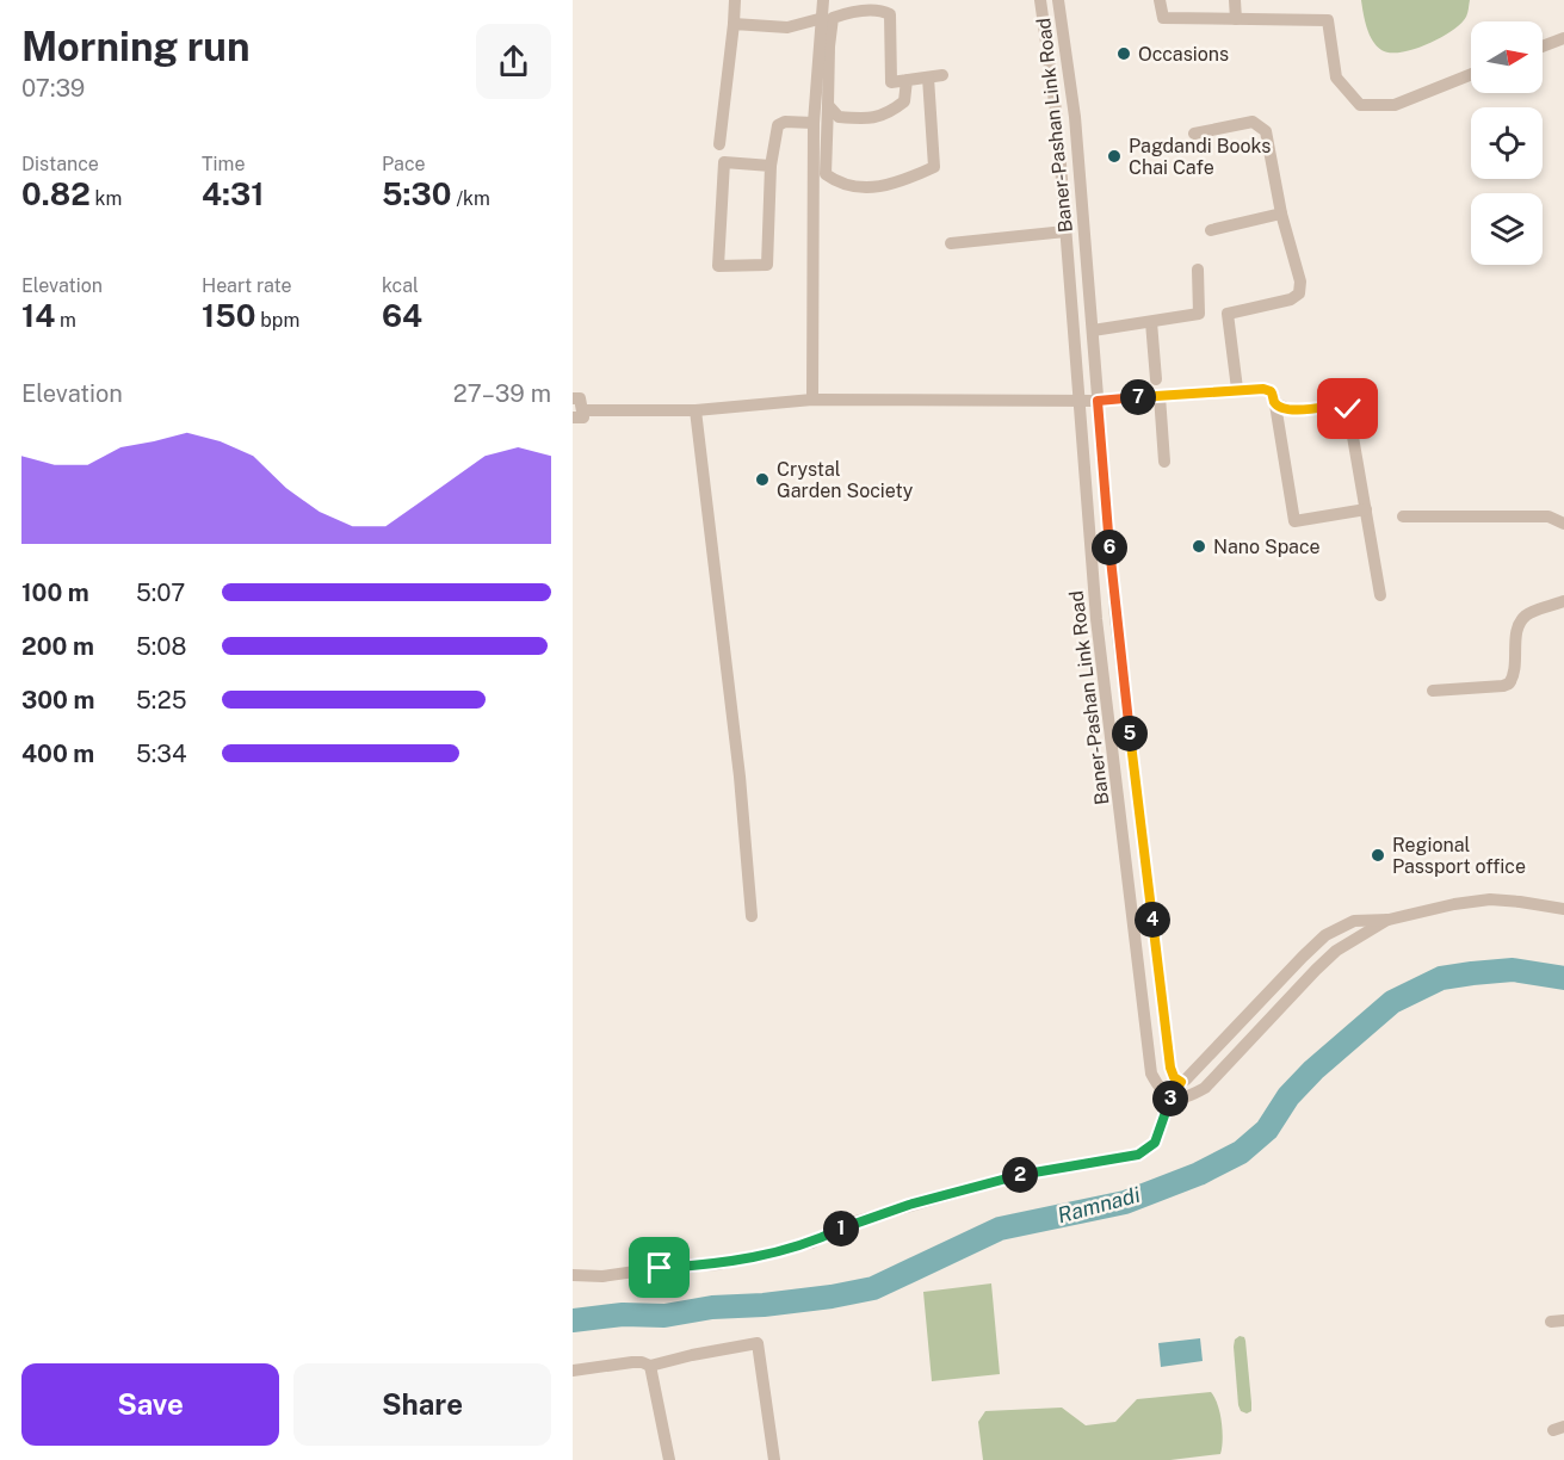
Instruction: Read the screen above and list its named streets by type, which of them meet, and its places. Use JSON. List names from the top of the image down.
{
  "streets": {
    "street": ["Baner-Pashan Link Road"]
  },
  "water": ["Ramnadi"],
  "places": [
    "Occasions",
    "Pagdandi Books Chai Cafe",
    "Crystal Garden Society",
    "Nano Space",
    "Regional Passport office"
  ],
  "north": "right",
  "page": {
    "heading": ["Morning run", "07:39"],
    "stats": [
      ["Distance", "0.82 km"],
      ["Time", "4:31"],
      ["Pace", "5:30 /km"],
      ["Elevation", "14 m"],
      ["Heart rate", "150 bpm"],
      ["kcal", "64"]
    ],
    "chart": ["Elevation", "27–39 m"],
    "pins": [
      "7",
      "6",
      "5",
      "4",
      "3",
      "2",
      "1"
    ],
    "list": [
      {
        "name": "100 m",
        "note": "5:07"
      },
      {
        "name": "200 m",
        "note": "5:08"
      },
      {
        "name": "300 m",
        "note": "5:25"
      },
      {
        "name": "400 m",
        "note": "5:34"
      }
    ],
    "buttons": ["Save", "Share"]
  }
}
